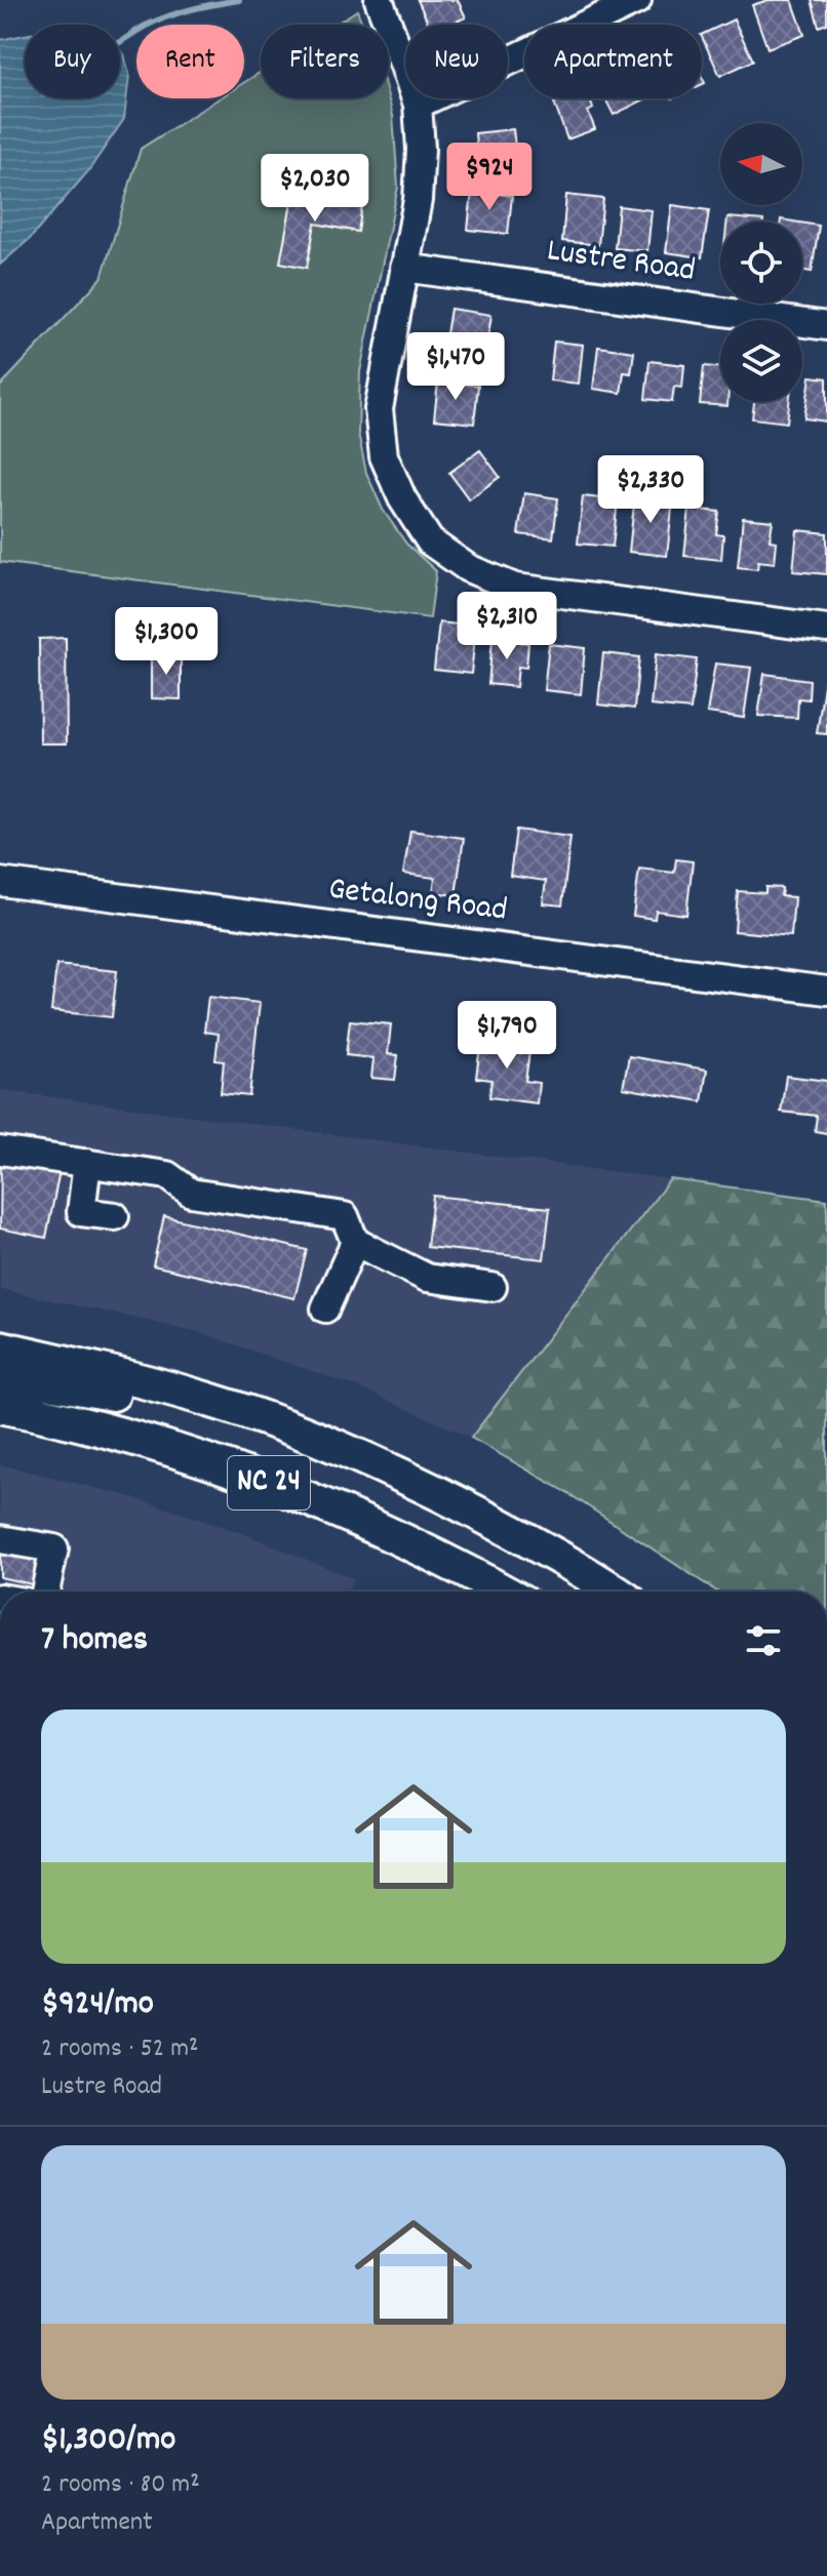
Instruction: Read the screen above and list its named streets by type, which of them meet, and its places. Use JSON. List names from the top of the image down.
{
  "streets": {
    "main road": ["NC 24"],
    "street": ["Lustre Road", "Getalong Road"]
  },
  "north": "left",
  "page": {
    "chip": [
      "Buy",
      "Rent",
      "Filters",
      "New",
      "Apartment"
    ],
    "price": [
      "$924",
      "$2,030",
      "$1,470",
      "$2,330",
      "$2,310",
      "$1,300",
      "$1,790"
    ],
    "heading": "7 homes",
    "list": [
      {
        "name": "$924/mo",
        "note": "2 rooms · 52 m² · Lustre Road"
      },
      {
        "name": "$1,300/mo",
        "note": "2 rooms · 80 m² · Apartment"
      }
    ]
  }
}
